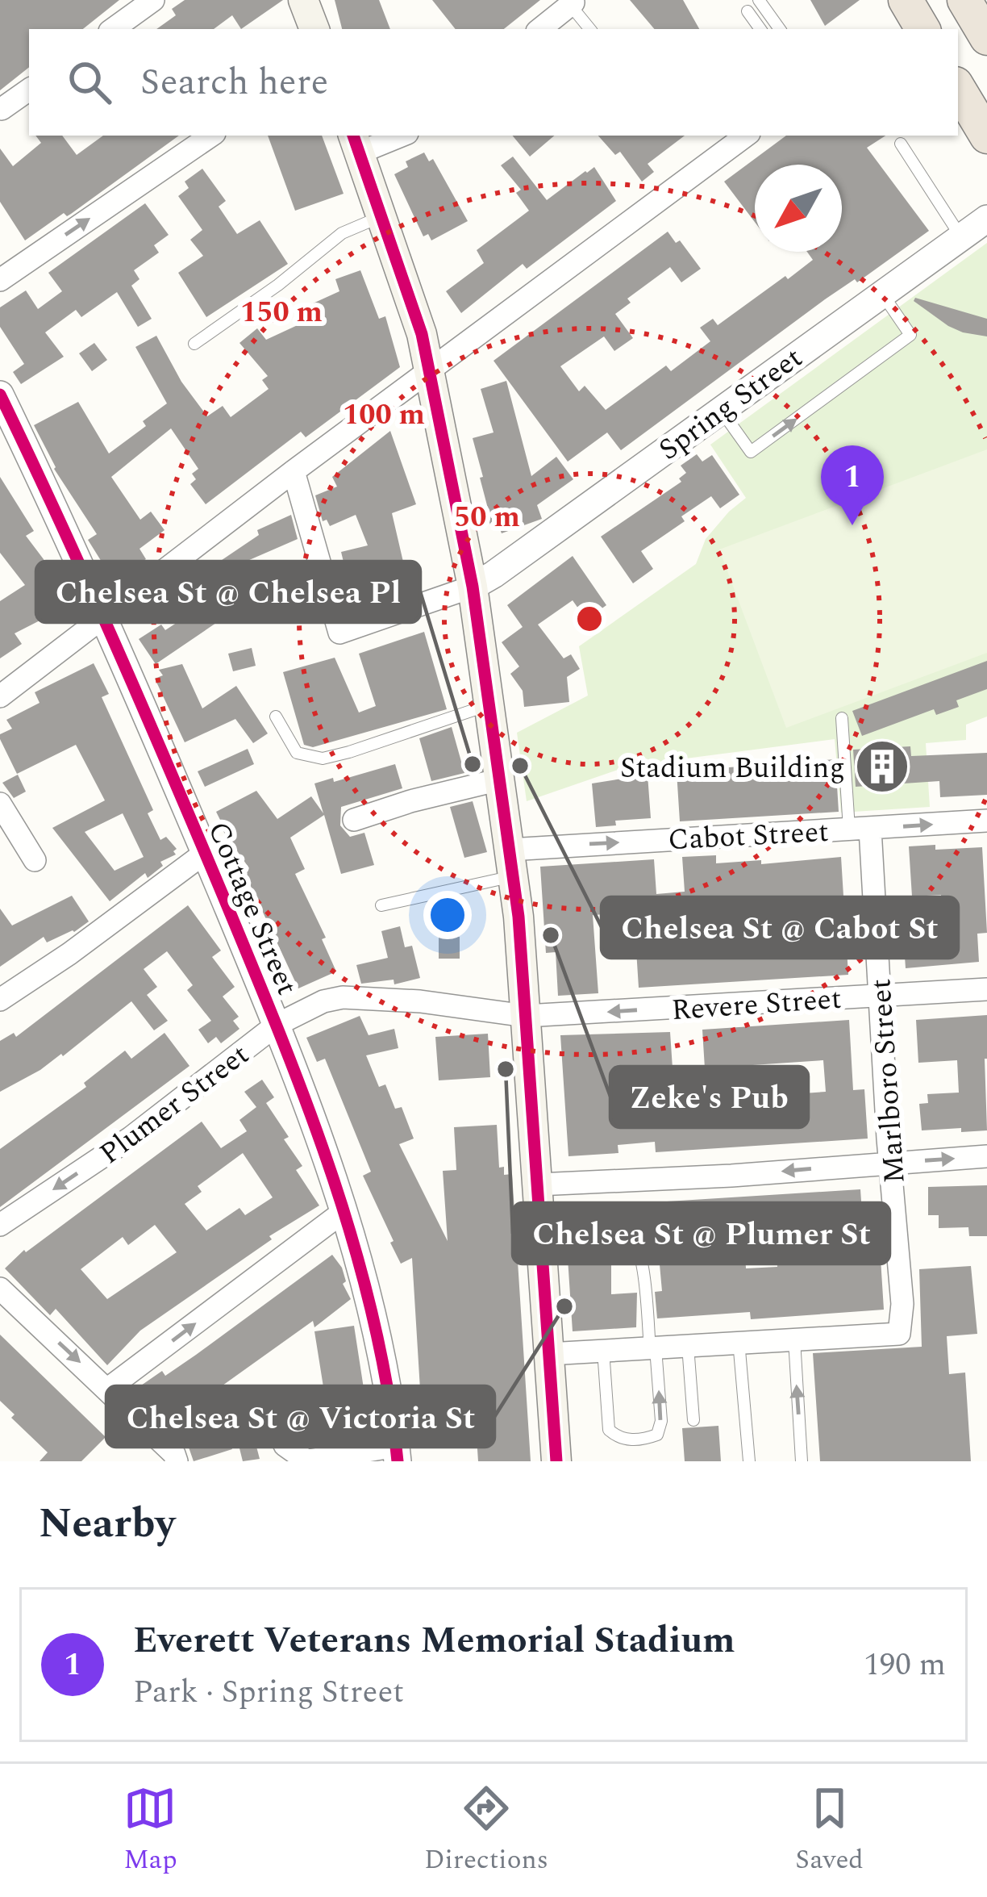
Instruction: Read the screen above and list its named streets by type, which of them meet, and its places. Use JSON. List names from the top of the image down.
{
  "streets": {
    "street": [
      "Spring Street",
      "Cabot Street",
      "Cottage Street",
      "Revere Street",
      "Marlboro Street",
      "Plumer Street"
    ]
  },
  "crossings": [
    ["Cabot Street", "Marlboro Street"],
    ["Cottage Street", "Plumer Street"],
    ["Revere Street", "Marlboro Street"],
    ["Revere Street", "Plumer Street"]
  ],
  "one_way": ["Cabot Street"],
  "places": {
    "other": [
      "Chelsea St @ Chelsea Pl",
      "Chelsea St @ Cabot St",
      "Zeke's Pub",
      "Chelsea St @ Plumer St",
      "Chelsea St @ Victoria St"
    ],
    "building": ["Stadium Building"]
  },
  "north": "bottom left",
  "page": {
    "search": "Search here",
    "pins": "1",
    "heading": "Nearby",
    "list": [
      {
        "mark": "1",
        "name": "Everett Veterans Memorial Stadium",
        "note": "Park · Spring Street",
        "value": "190 m"
      }
    ],
    "nav": ["Map", "Directions", "Saved"]
  },
  "rings": ["150 m", "100 m", "50 m"]
}
